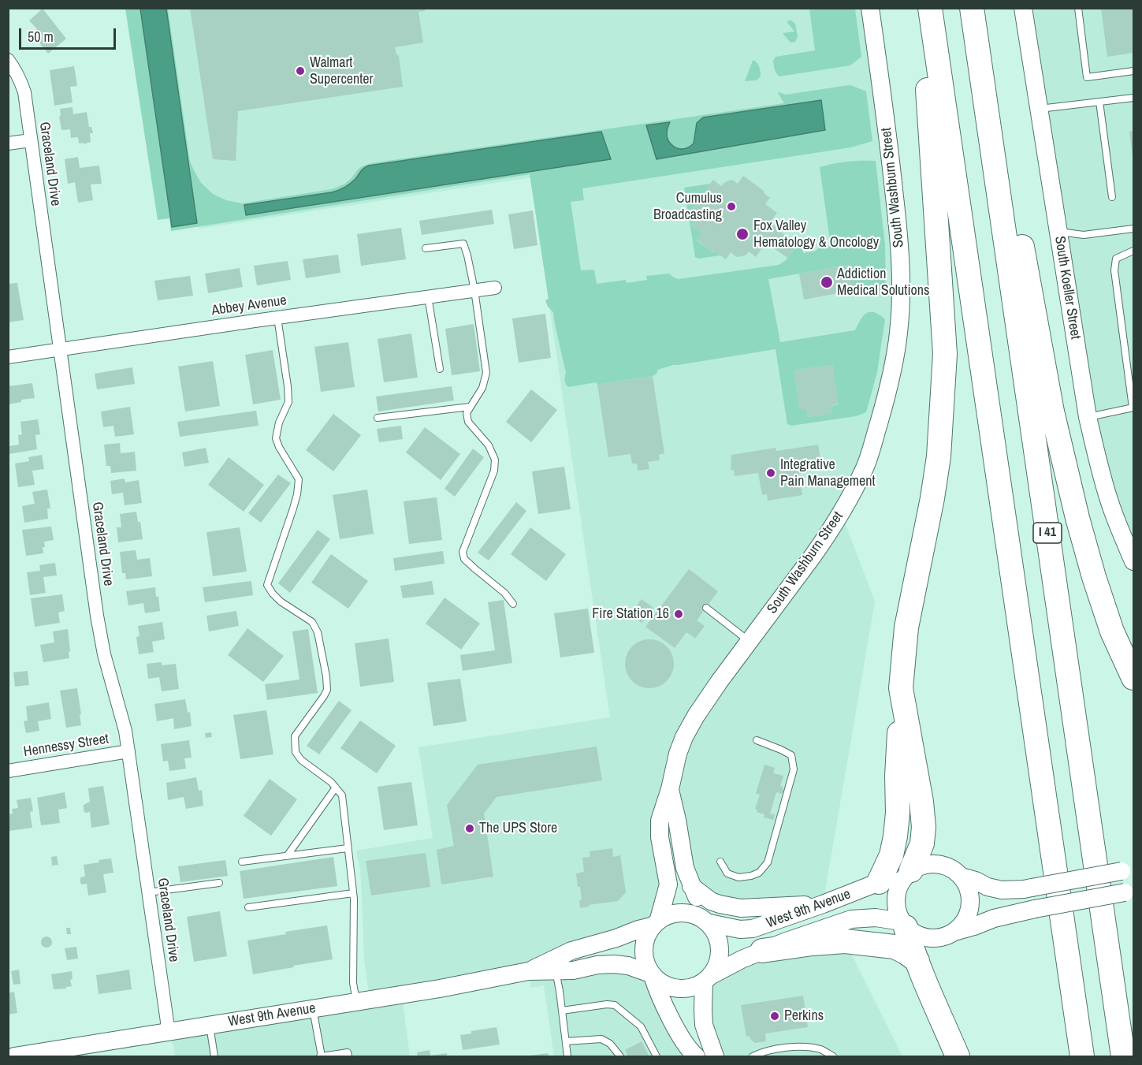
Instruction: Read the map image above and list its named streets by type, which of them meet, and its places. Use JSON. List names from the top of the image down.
{
  "streets": {
    "highway": ["I 41"],
    "street": [
      "Graceland Drive",
      "South Washburn Street",
      "South Koeller Street",
      "Abbey Avenue",
      "Hennessy Street",
      "West 9th Avenue"
    ]
  },
  "crossings": [
    ["Graceland Drive", "Abbey Avenue"],
    ["Graceland Drive", "Hennessy Street"],
    ["Graceland Drive", "West 9th Avenue"],
    ["South Washburn Street", "West 9th Avenue"]
  ],
  "places": [
    "Walmart Supercenter",
    "Cumulus Broadcasting",
    "Fox Valley Hematology & Oncology",
    "Addiction Medical Solutions",
    "Integrative Pain Management",
    "Fire Station 16",
    "The UPS Store",
    "Perkins"
  ],
  "scale_bar": "50 m"
}
